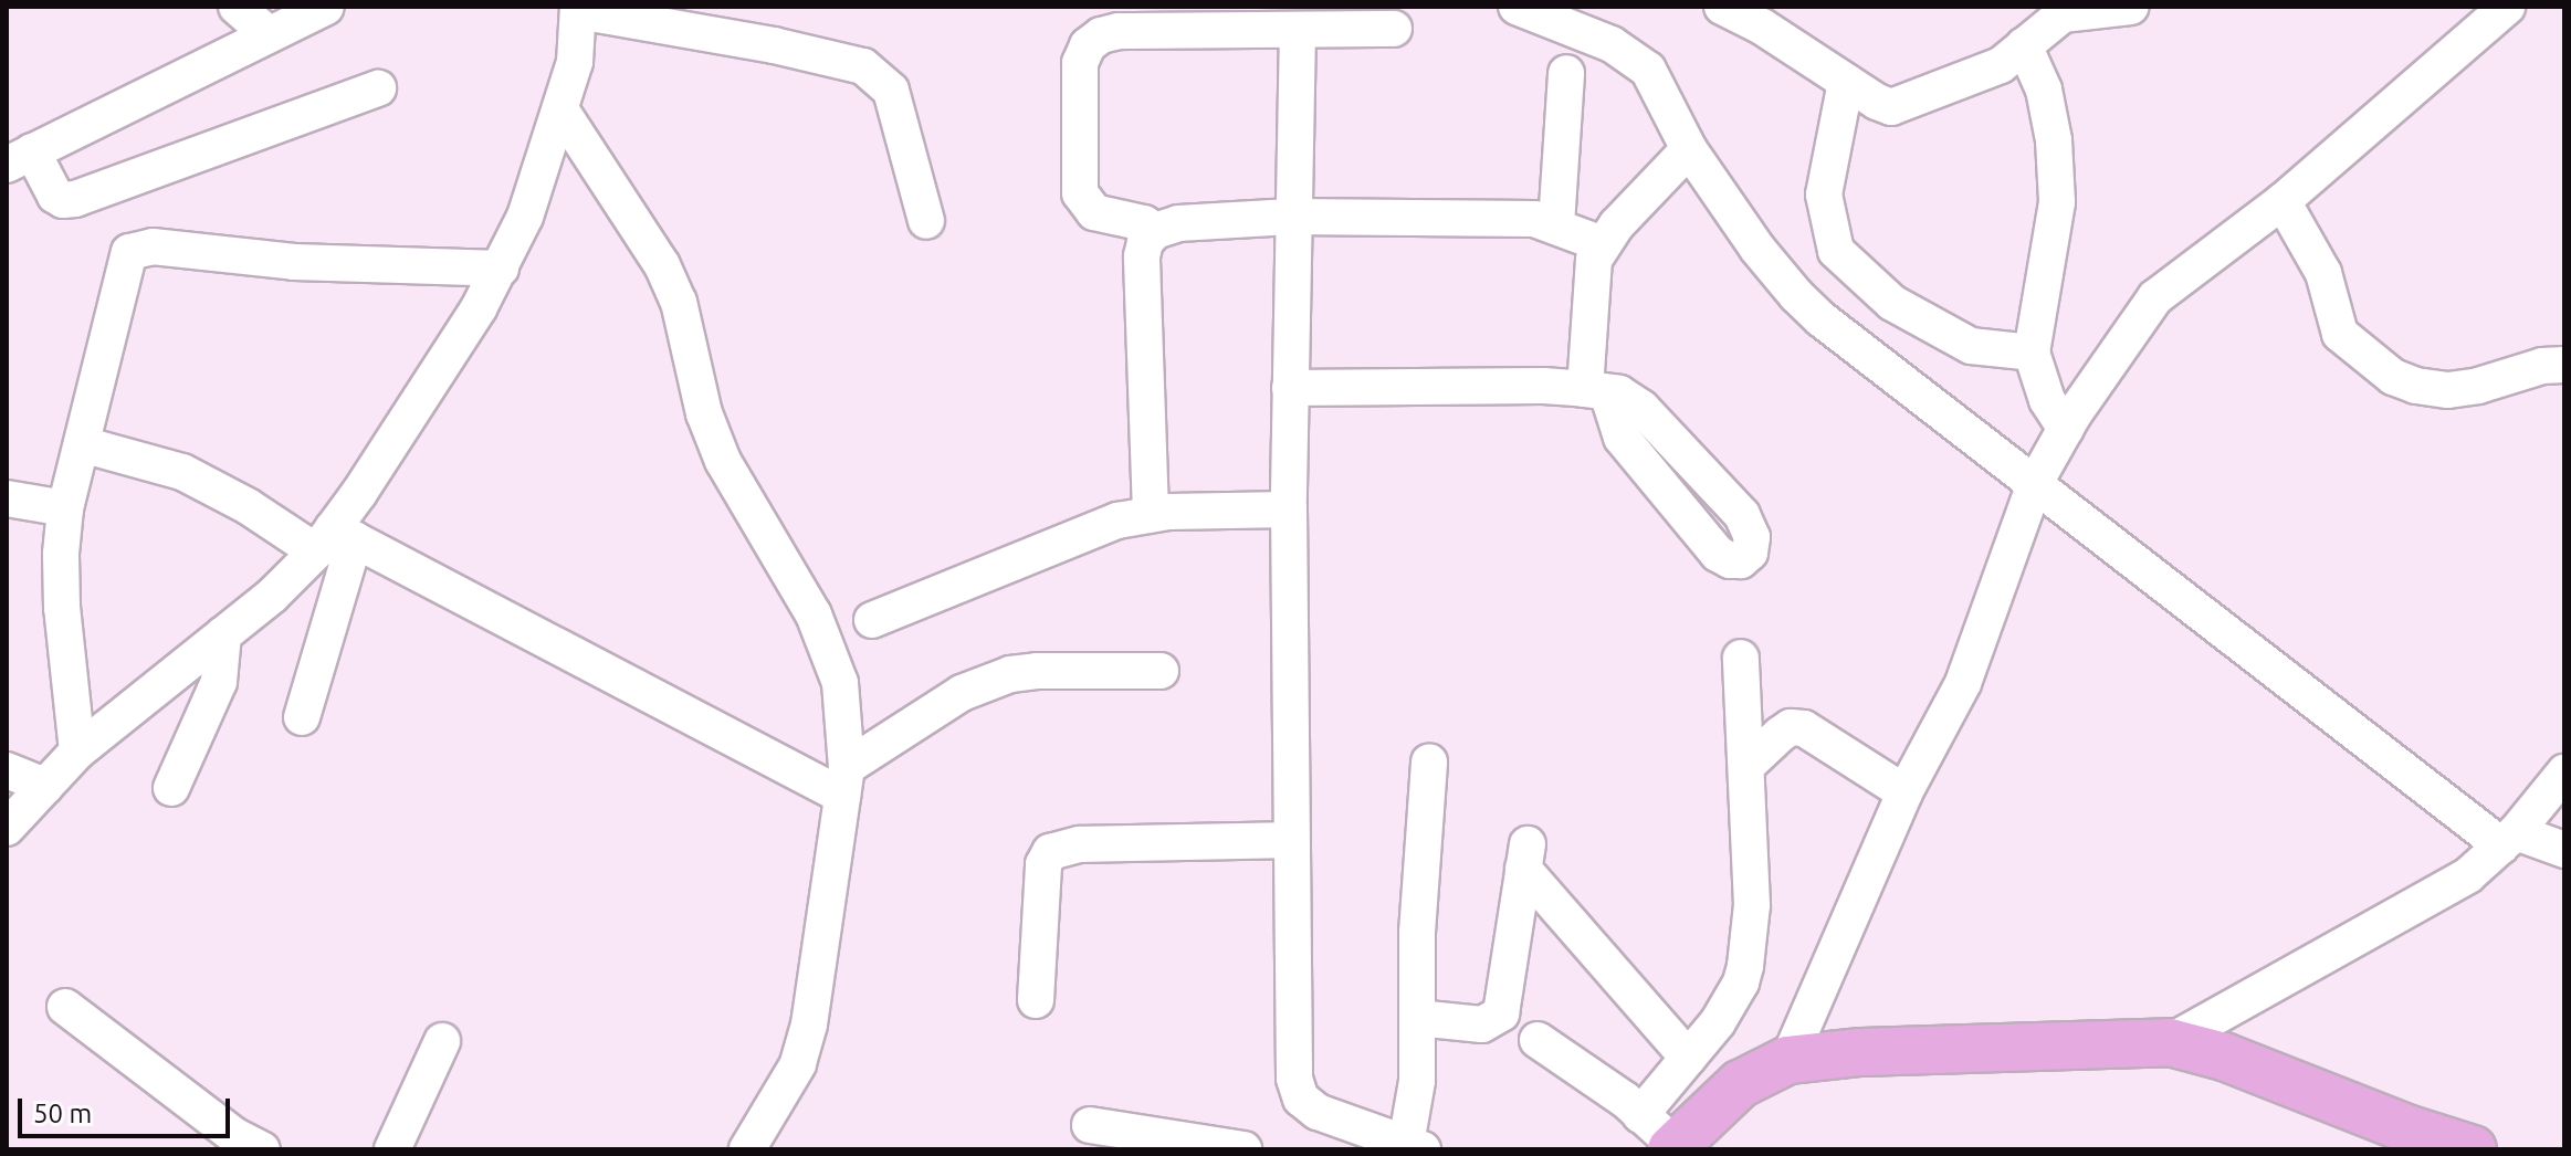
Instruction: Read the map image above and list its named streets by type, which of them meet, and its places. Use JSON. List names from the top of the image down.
{
  "scale_bar": "50 m"
}
